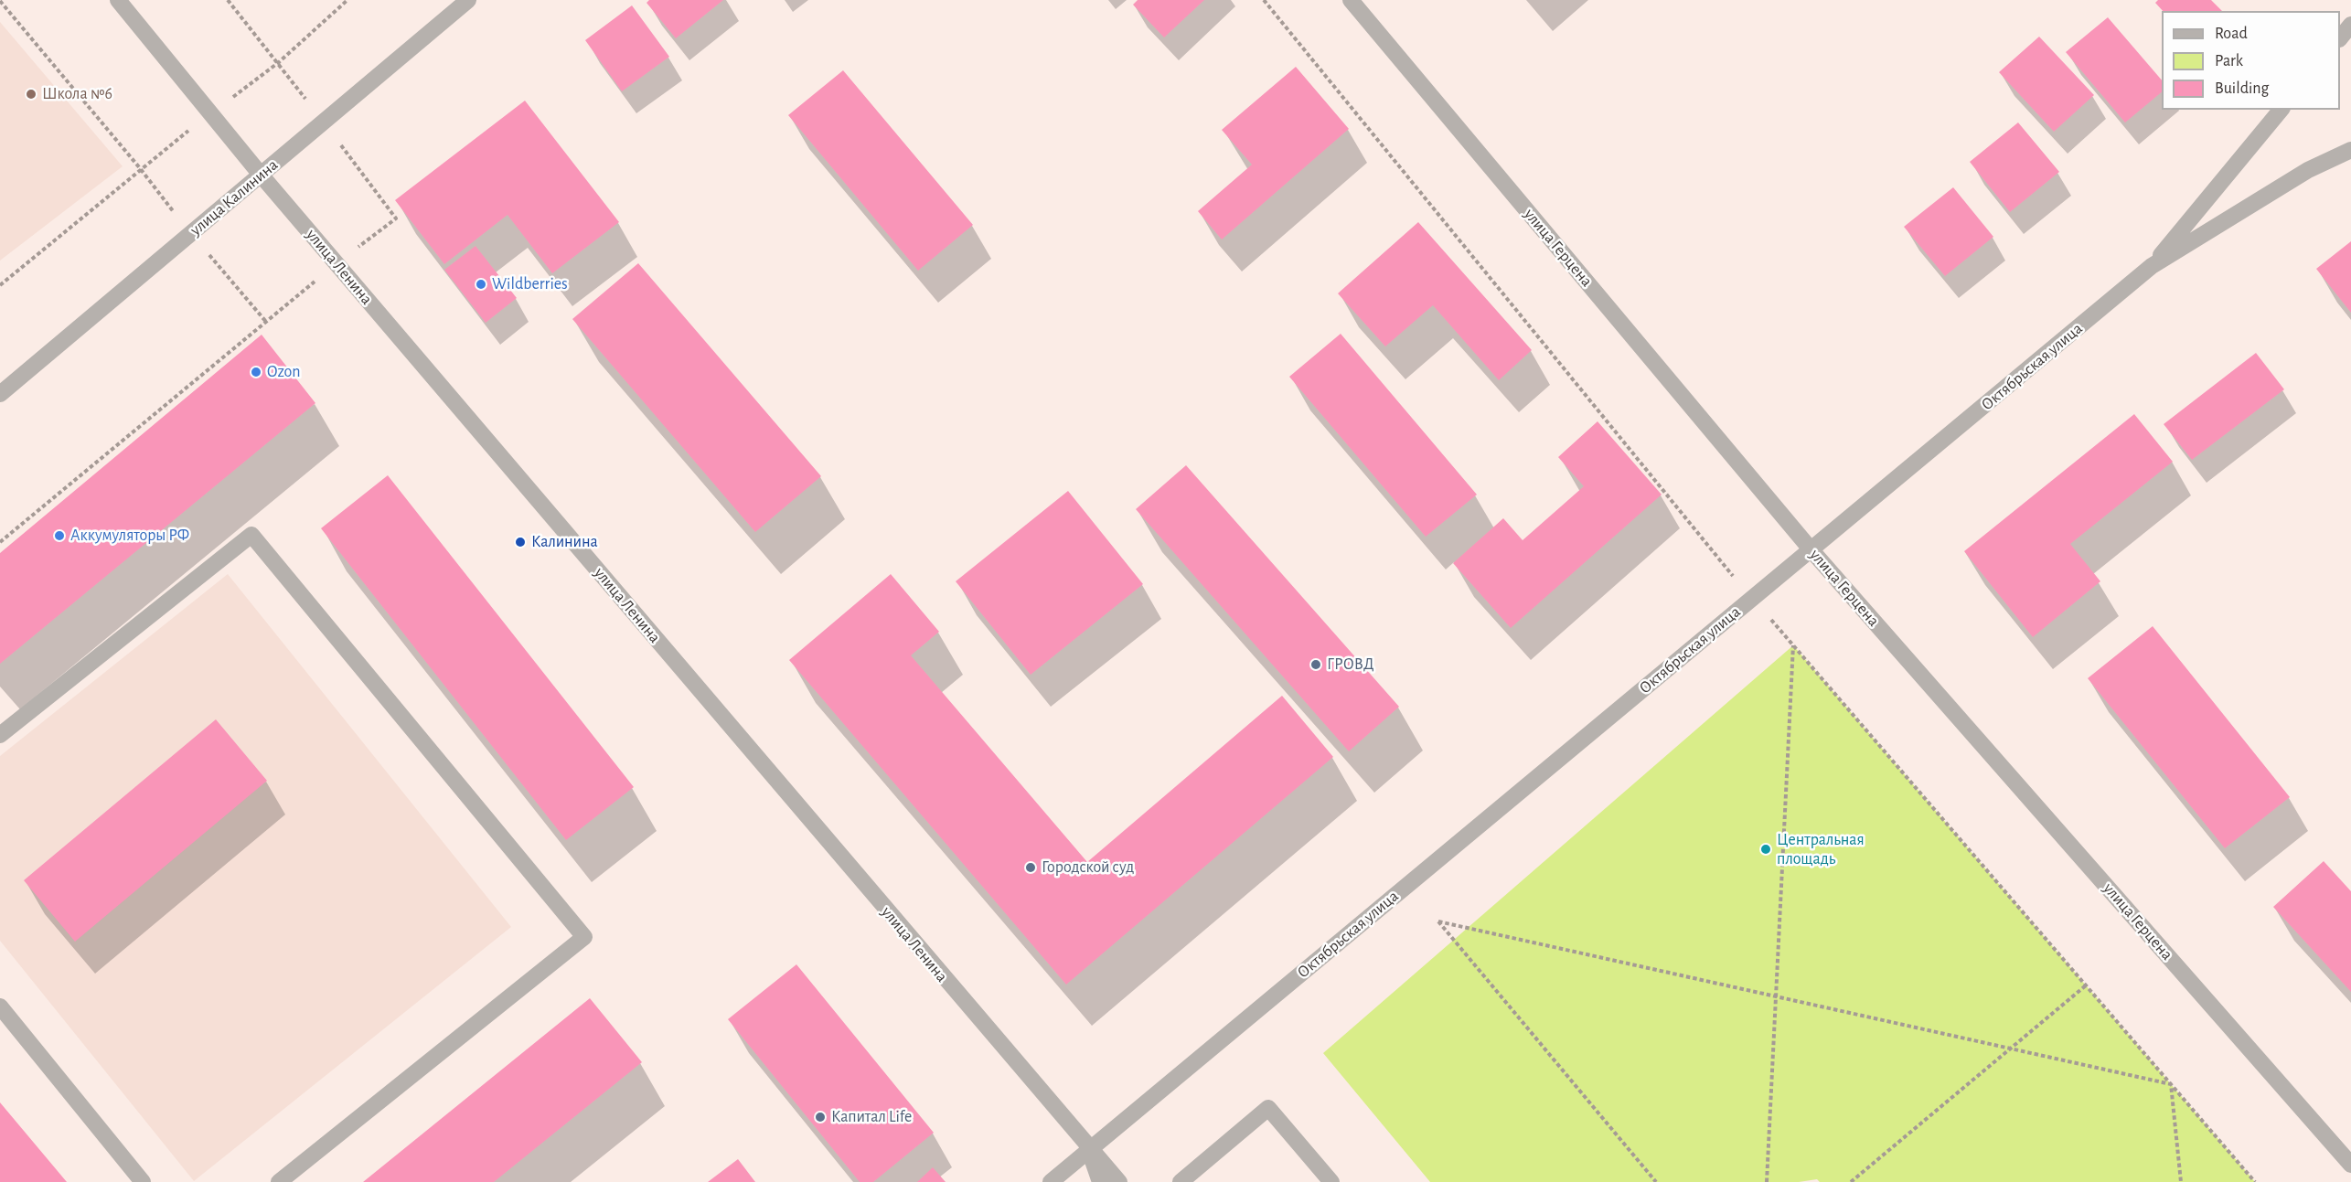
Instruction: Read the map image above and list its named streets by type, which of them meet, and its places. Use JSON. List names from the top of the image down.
{
  "streets": {
    "street": [
      "улица Калинина",
      "улица Герцена",
      "улица Ленина",
      "Октябрьская улица"
    ]
  },
  "crossings": [
    ["улица Калинина", "улица Ленина"],
    ["улица Герцена", "Октябрьская улица"],
    ["улица Ленина", "Октябрьская улица"]
  ],
  "places": [
    "Школа №6",
    "Wildberries",
    "Ozon",
    "Аккумуляторы РФ",
    "Калинина",
    "ГРОВД",
    "Центральная площадь",
    "Городской суд",
    "Капитал Life"
  ],
  "legend": ["Road", "Park", "Building"]
}
